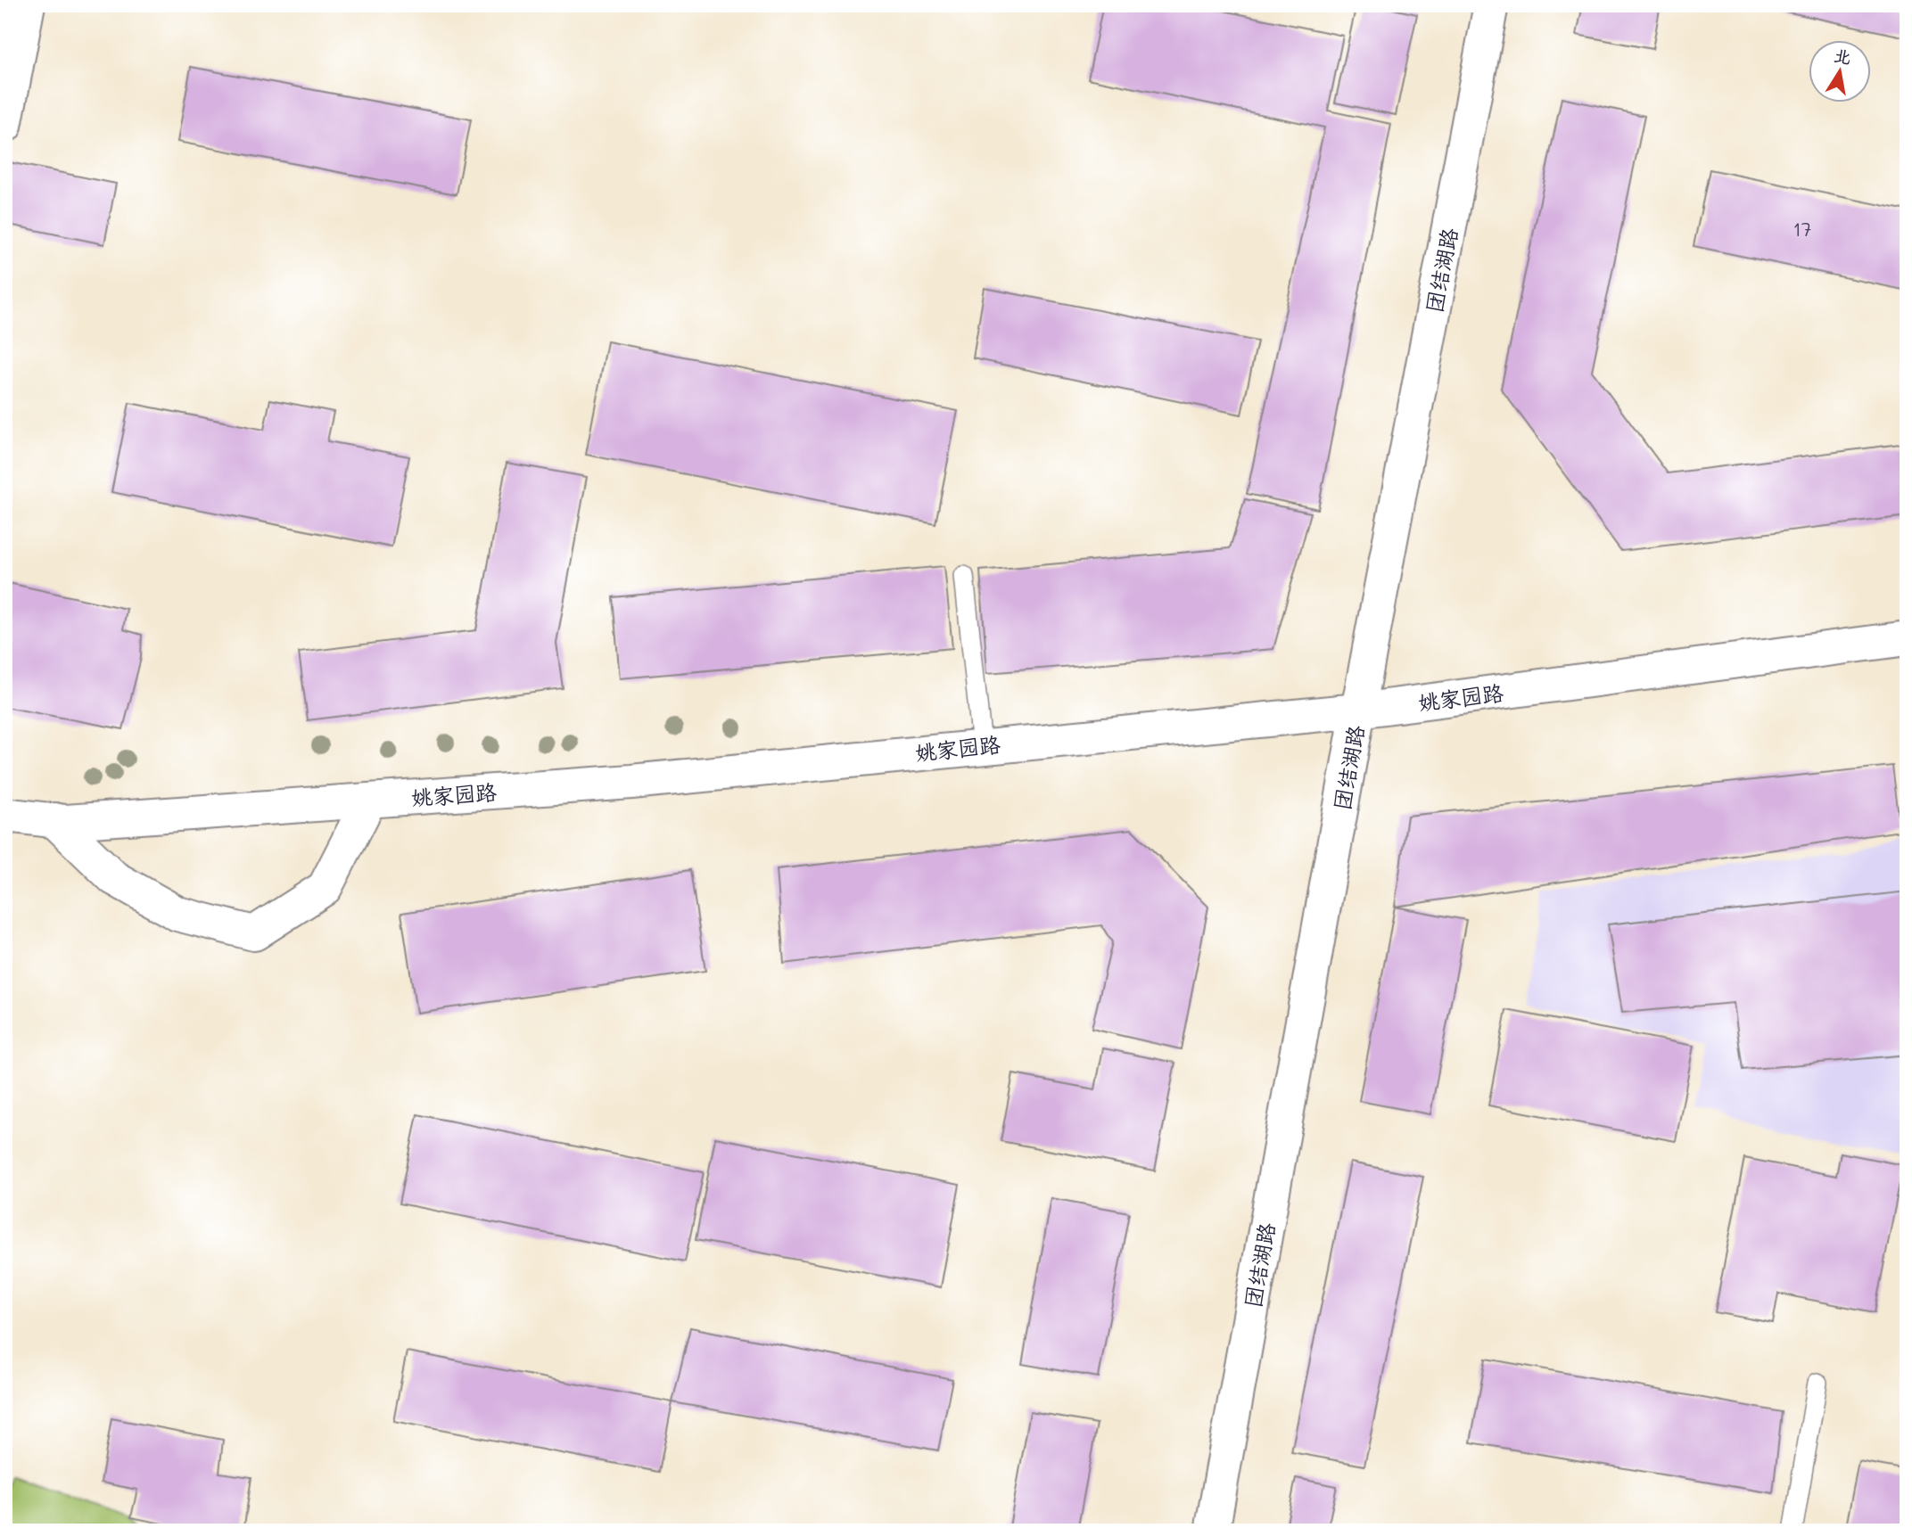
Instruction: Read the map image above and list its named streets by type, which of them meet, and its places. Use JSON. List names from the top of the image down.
{
  "streets": {
    "street": ["团结湖路", "姚家园路"]
  },
  "crossings": [
    ["团结湖路", "姚家园路"]
  ],
  "house_numbers": ["17"],
  "north": "top"
}
